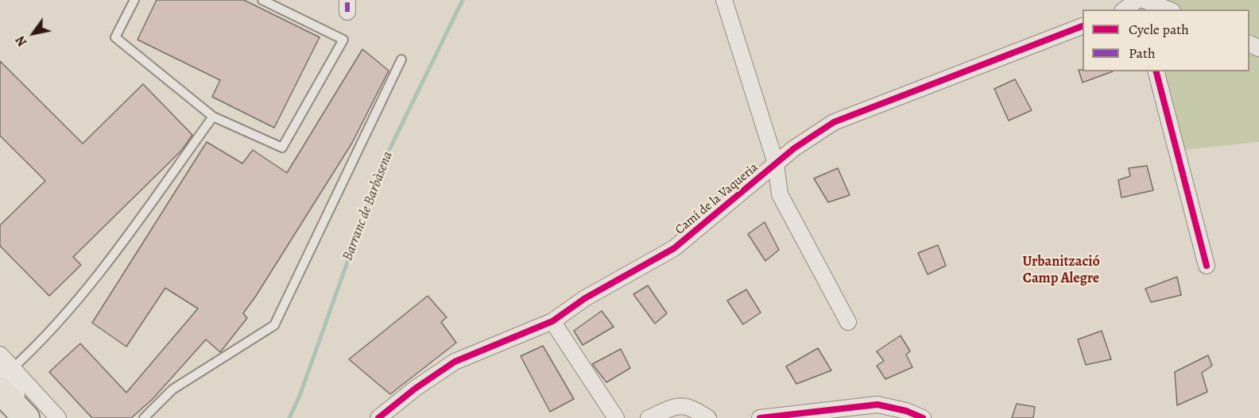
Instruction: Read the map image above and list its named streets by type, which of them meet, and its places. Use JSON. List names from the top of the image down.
{
  "streets": {
    "street": ["Camí de la Vaqueria"]
  },
  "districts": ["Urbanització Camp Alegre"],
  "water": ["Barranc de Barbàsena"],
  "legend": ["Cycle path", "Path"],
  "north": "bottom left"
}
